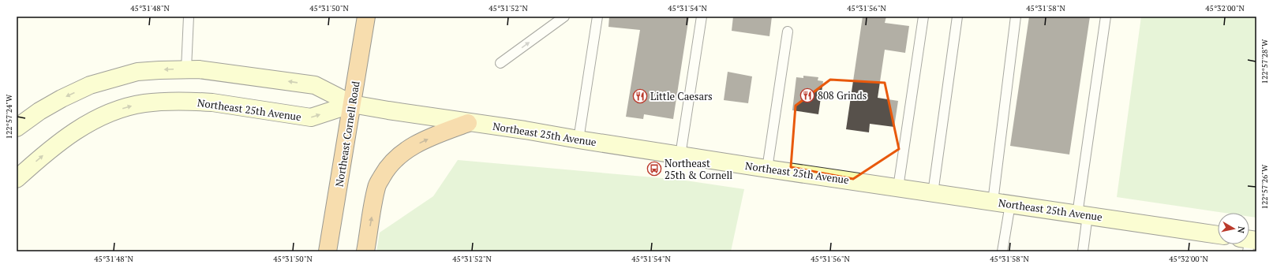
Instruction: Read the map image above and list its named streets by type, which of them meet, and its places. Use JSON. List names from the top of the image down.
{
  "streets": {
    "highway": ["Northeast Cornell Road"],
    "main road": ["Northeast 25th Avenue"]
  },
  "crossings": [
    ["Northeast 25th Avenue", "Northeast Cornell Road"]
  ],
  "places": {
    "restaurant": ["808 Grinds", "Little Caesars"],
    "bus stop": ["Northeast 25th & Cornell"]
  },
  "north": "right",
  "coordinates": [
    "45°31'48\"N",
    "45°31'50\"N",
    "45°31'52\"N",
    "45°31'54\"N",
    "45°31'56\"N",
    "45°31'58\"N",
    "45°32'00\"N",
    "122°57'28\"W",
    "122°57'24\"W",
    "122°57'26\"W"
  ]
}
